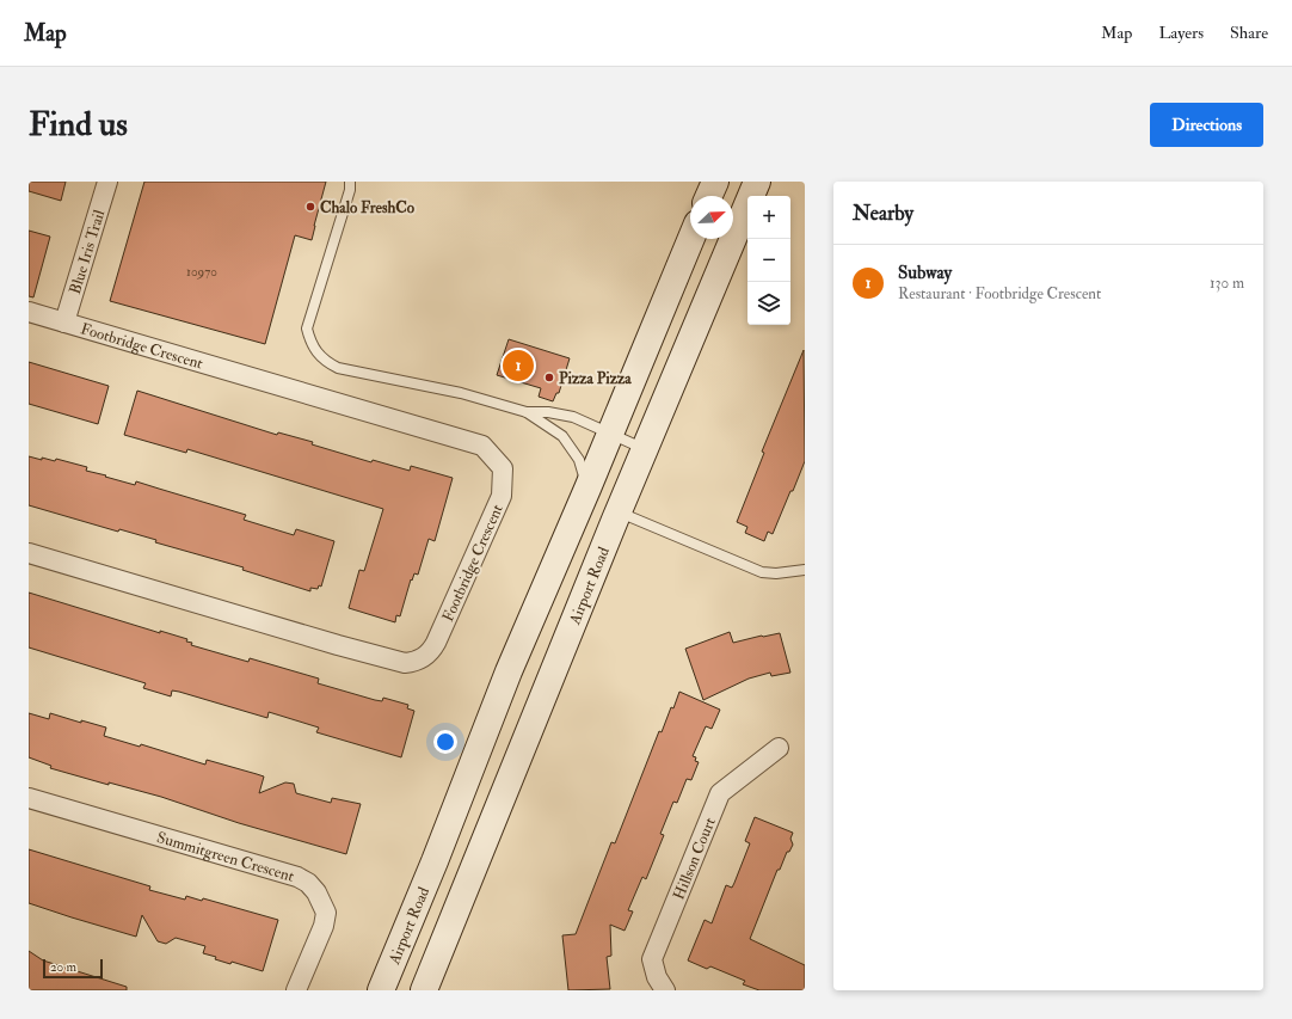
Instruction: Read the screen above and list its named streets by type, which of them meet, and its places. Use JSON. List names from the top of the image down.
{
  "streets": {
    "main road": ["Airport Road"],
    "street": [
      "Blue Iris Trail",
      "Footbridge Crescent",
      "Summitgreen Crescent",
      "Hillson Court"
    ]
  },
  "crossings": [
    ["Blue Iris Trail", "Footbridge Crescent"]
  ],
  "places": ["Chalo FreshCo", "Pizza Pizza"],
  "house_numbers": ["10970"],
  "scale_bar": "20 m",
  "north": "top right",
  "page": {
    "header": "Map",
    "nav": ["Map", "Layers", "Share"],
    "buttons": "Directions",
    "title": "Find us",
    "heading": "Nearby",
    "map_buttons": ["+", "−"],
    "list": [
      {
        "mark": "1",
        "name": "Subway",
        "note": "Restaurant · Footbridge Crescent",
        "value": "130 m"
      }
    ],
    "pins": "1",
    "scale": "20 m"
  }
}
